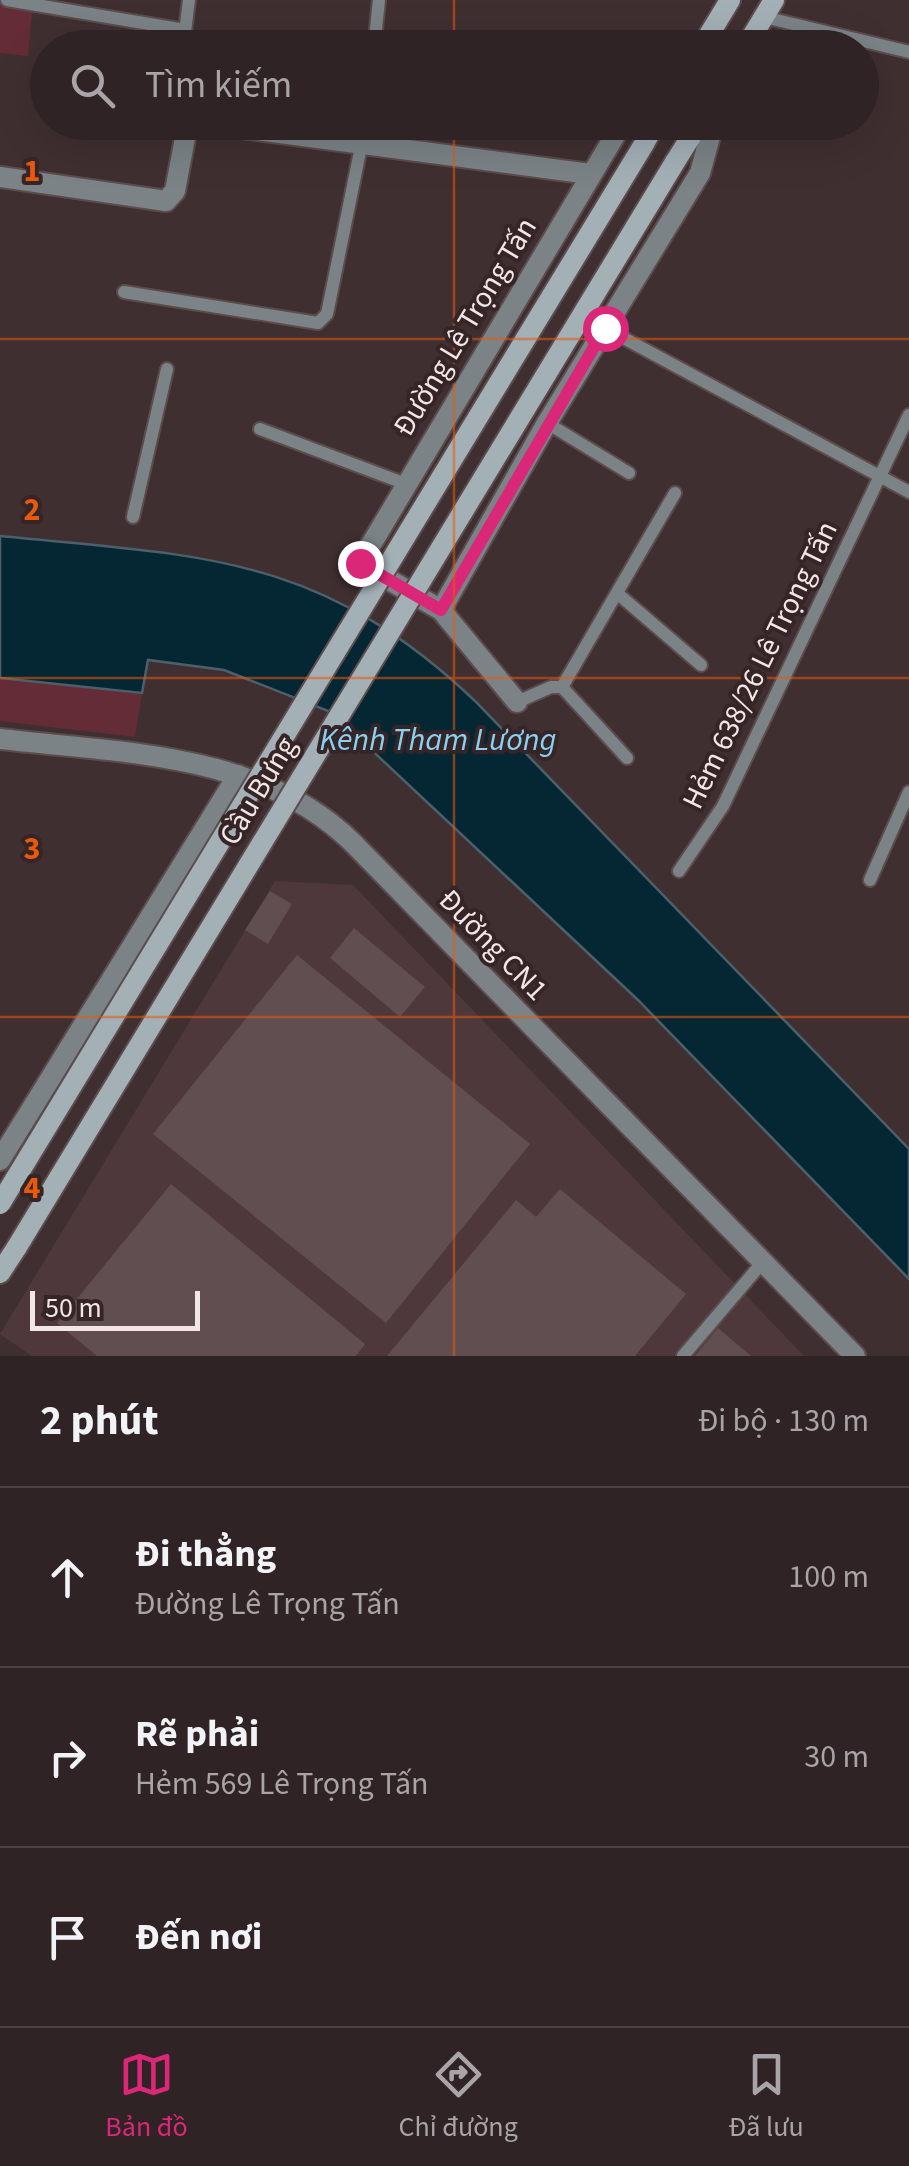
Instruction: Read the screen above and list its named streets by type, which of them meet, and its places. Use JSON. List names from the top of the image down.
{
  "streets": {
    "main road": ["Cầu Bưng"],
    "street": ["Đường Lê Trọng Tấn", "Đường CN1"],
    "lane": ["Hẻm 638/26 Lê Trọng Tấn"]
  },
  "water": ["Kênh Tham Lương"],
  "scale_bar": "50 m",
  "page": {
    "search": "Tìm kiếm",
    "scale": "50 m",
    "heading": ["2 phút", "Đi bộ · 130 m"],
    "list": [
      ["Đi thẳng", "Đường Lê Trọng Tấn", "100 m"],
      ["Rẽ phải", "Hẻm 569 Lê Trọng Tấn", "30 m"],
      "Đến nơi"
    ],
    "nav": ["Bản đồ", "Chỉ đường", "Đã lưu"]
  },
  "grid": {
    "rows": [
      "1",
      "2",
      "3",
      "4"
    ]
  }
}
